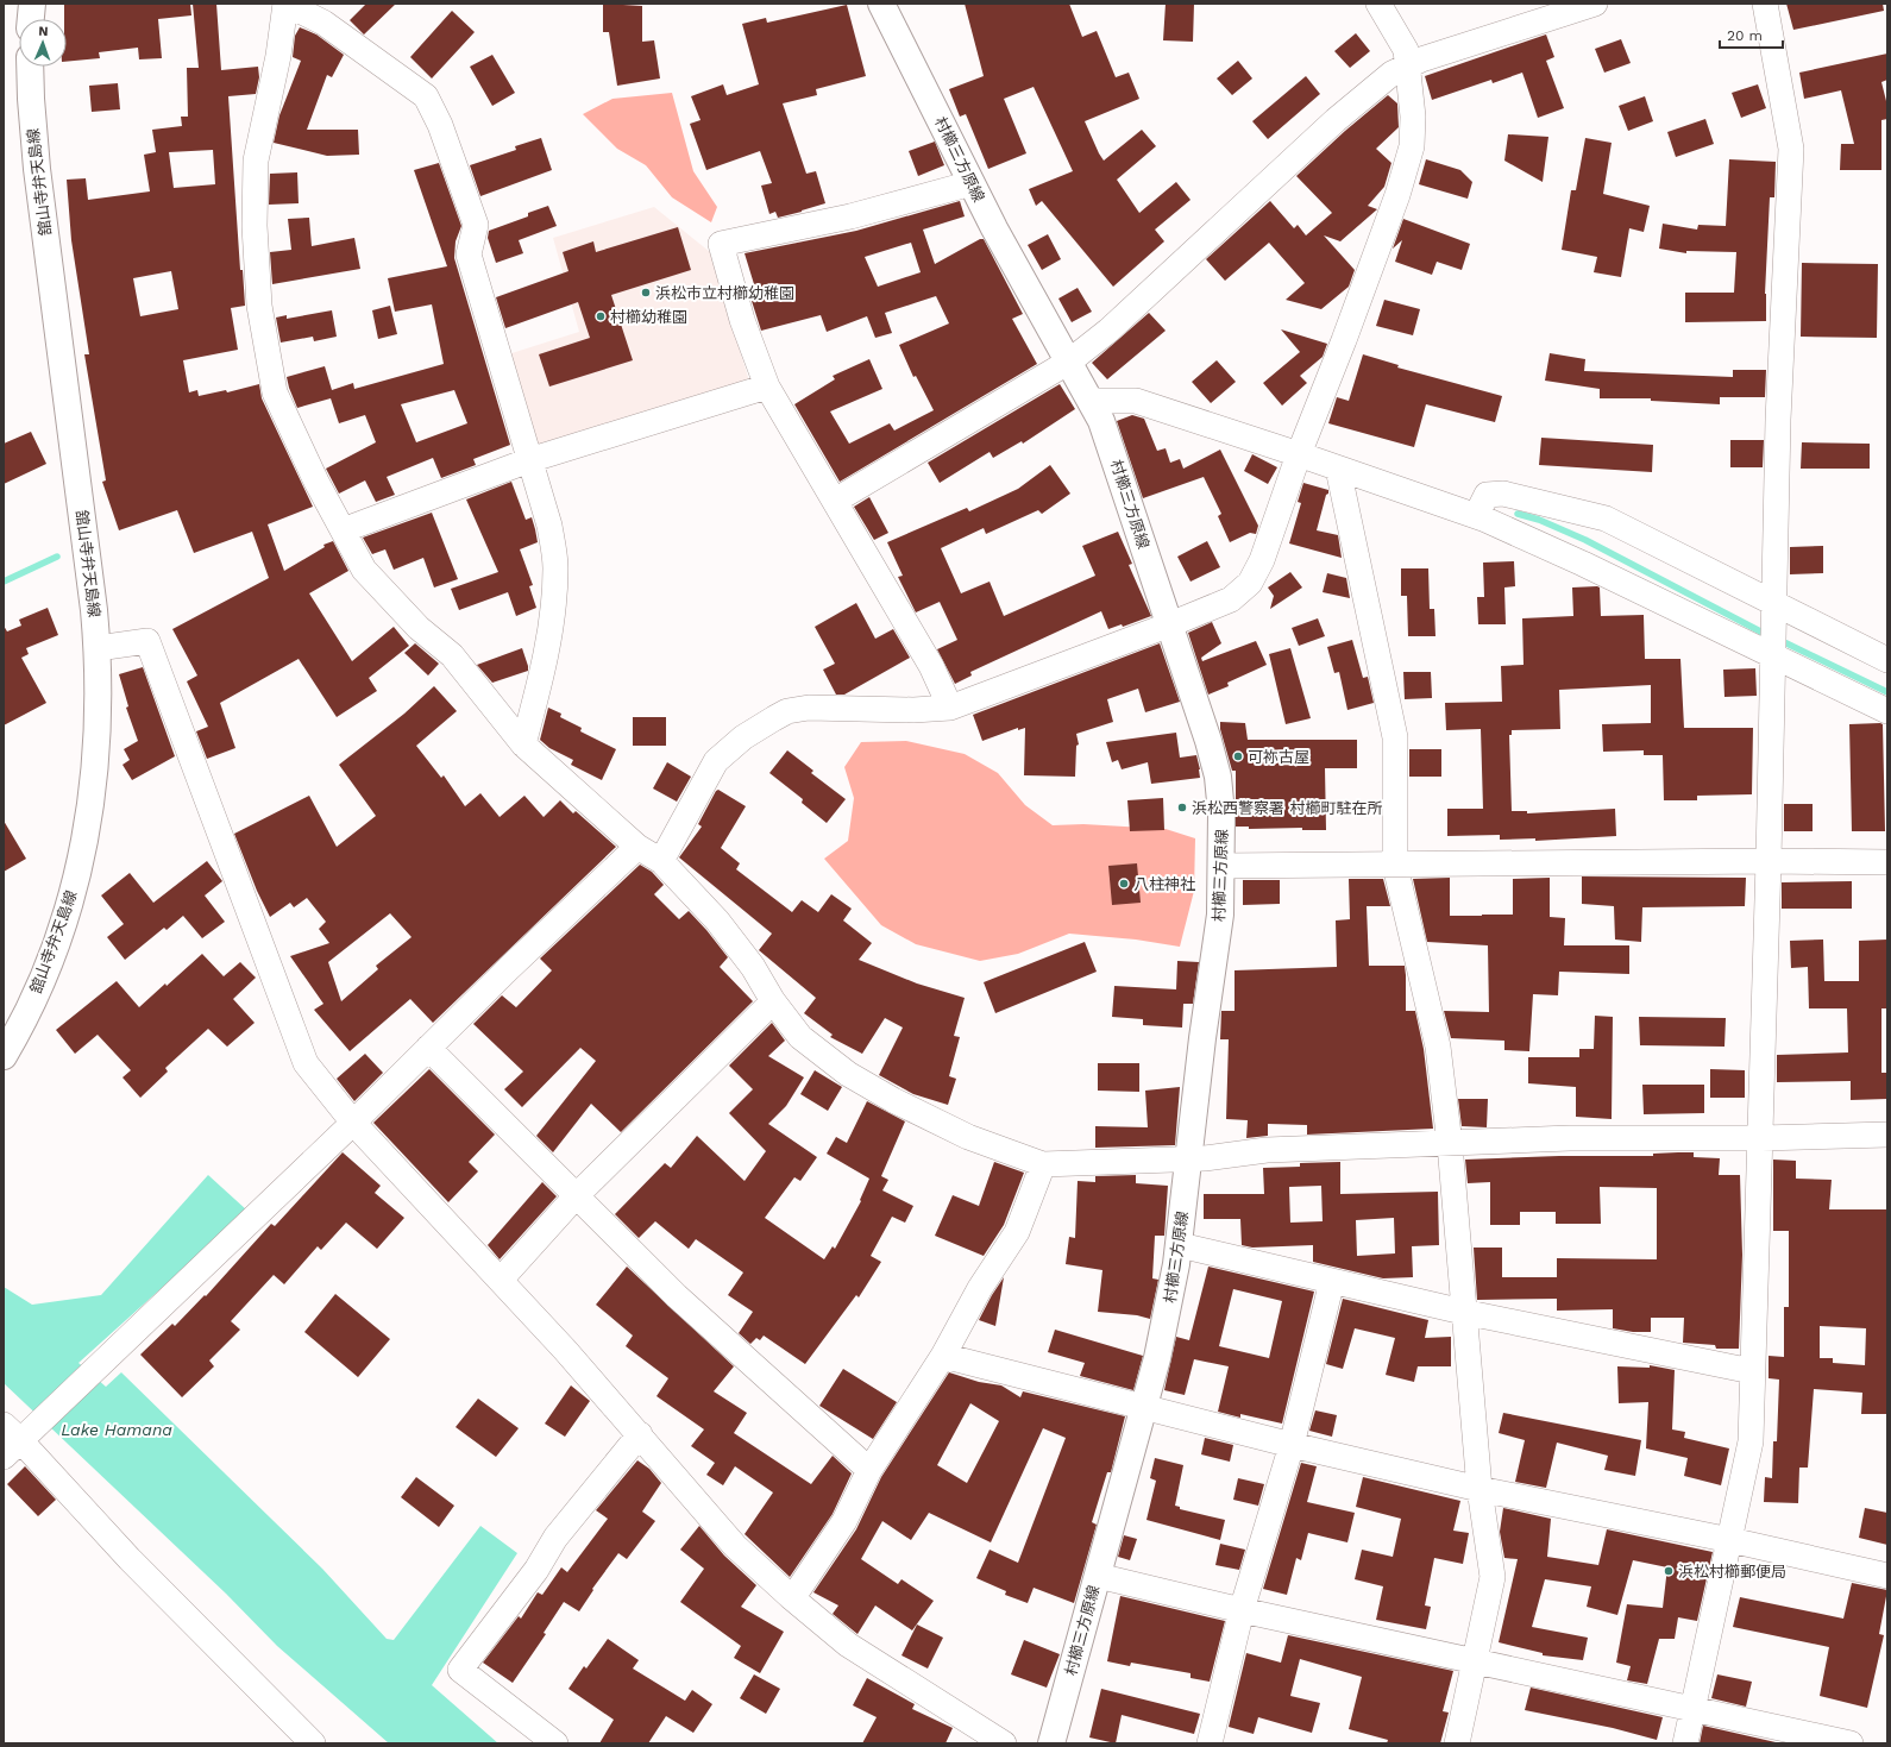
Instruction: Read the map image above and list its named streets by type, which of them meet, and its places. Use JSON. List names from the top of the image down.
{
  "streets": {
    "main road": ["村櫛三方原線", "舘山寺弁天島線"]
  },
  "water": ["Lake Hamana"],
  "places": [
    "浜松市立村櫛幼稚園",
    "村櫛幼稚園",
    "可祢古屋",
    "浜松西警察署 村櫛町駐在所",
    "八柱神社",
    "浜松村櫛郵便局"
  ],
  "scale_bar": "20 m",
  "north": "top"
}
